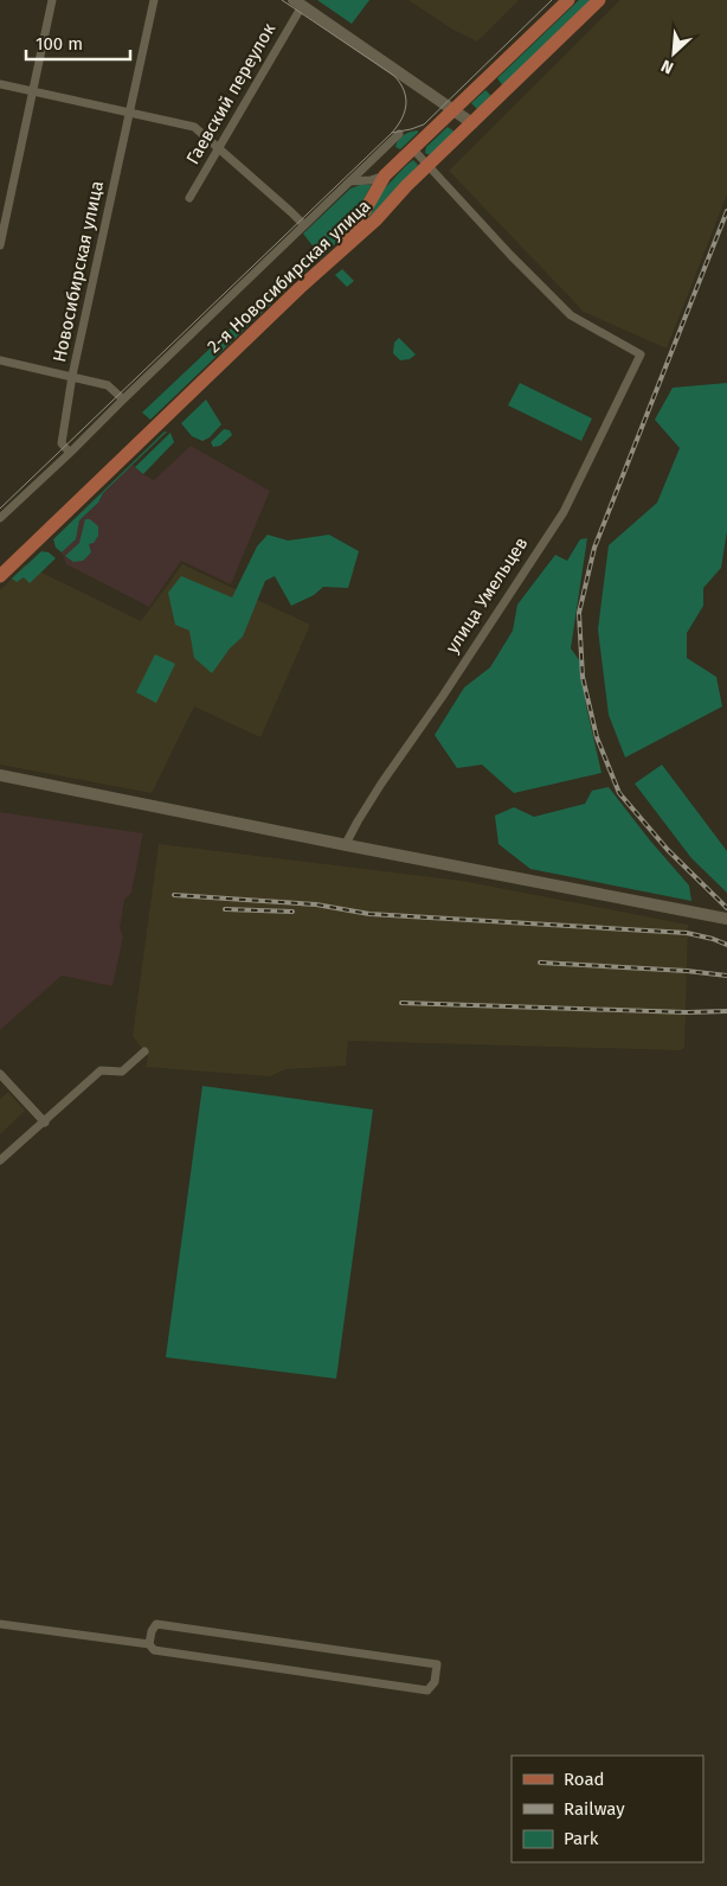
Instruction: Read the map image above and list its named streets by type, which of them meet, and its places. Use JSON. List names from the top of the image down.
{
  "streets": {
    "main road": ["2-я Новосибирская улица"],
    "street": ["Гаевский переулок", "Новосибирская улица", "улица Умельцев"]
  },
  "crossings": [
    ["2-я Новосибирская улица", "улица Умельцев"]
  ],
  "legend": ["Road", "Railway", "Park"],
  "scale_bar": "100 m",
  "north": "bottom left"
}
